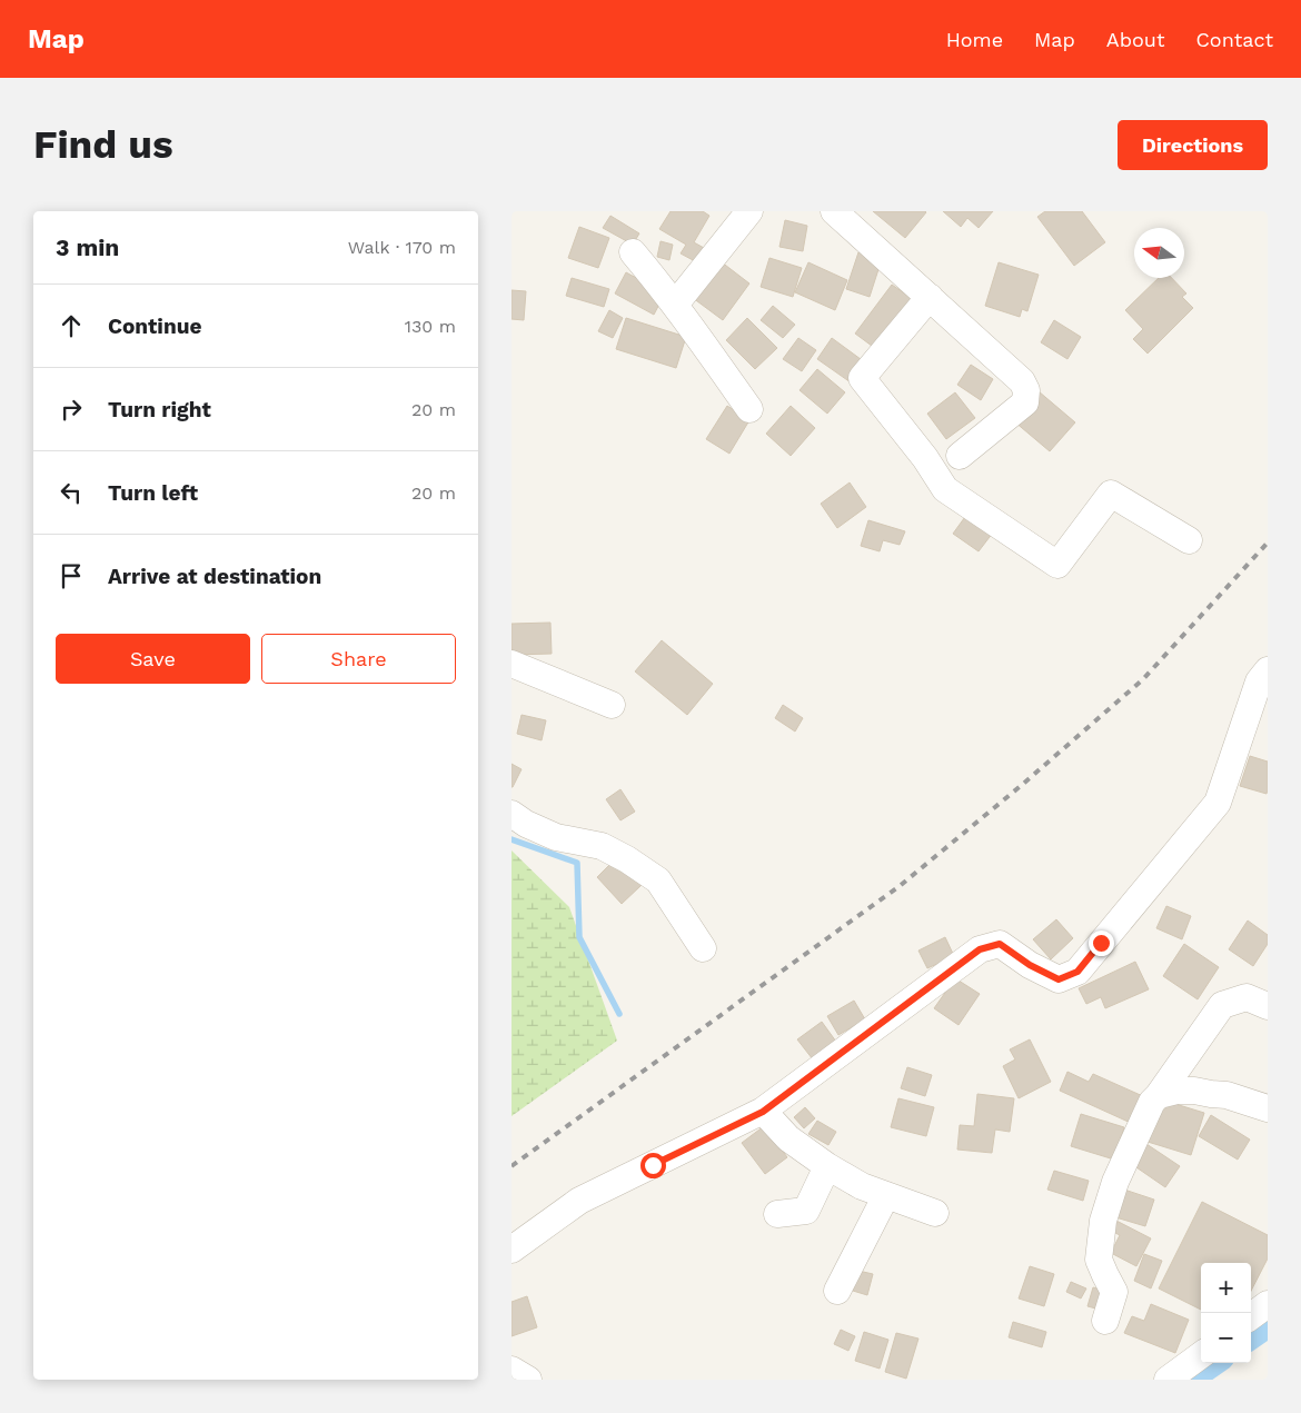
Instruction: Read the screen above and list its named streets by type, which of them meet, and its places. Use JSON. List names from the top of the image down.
{
  "north": "left",
  "page": {
    "header": "Map",
    "nav": [
      "Home",
      "Map",
      "About",
      "Contact"
    ],
    "buttons": [
      "Directions",
      ["Save", "Share"]
    ],
    "title": "Find us",
    "heading": ["3 min", "Walk · 170 m"],
    "list": [
      ["Continue", "130 m"],
      ["Turn right", "20 m"],
      ["Turn left", "20 m"],
      "Arrive at destination"
    ],
    "map_buttons": ["+", "−"]
  }
}
